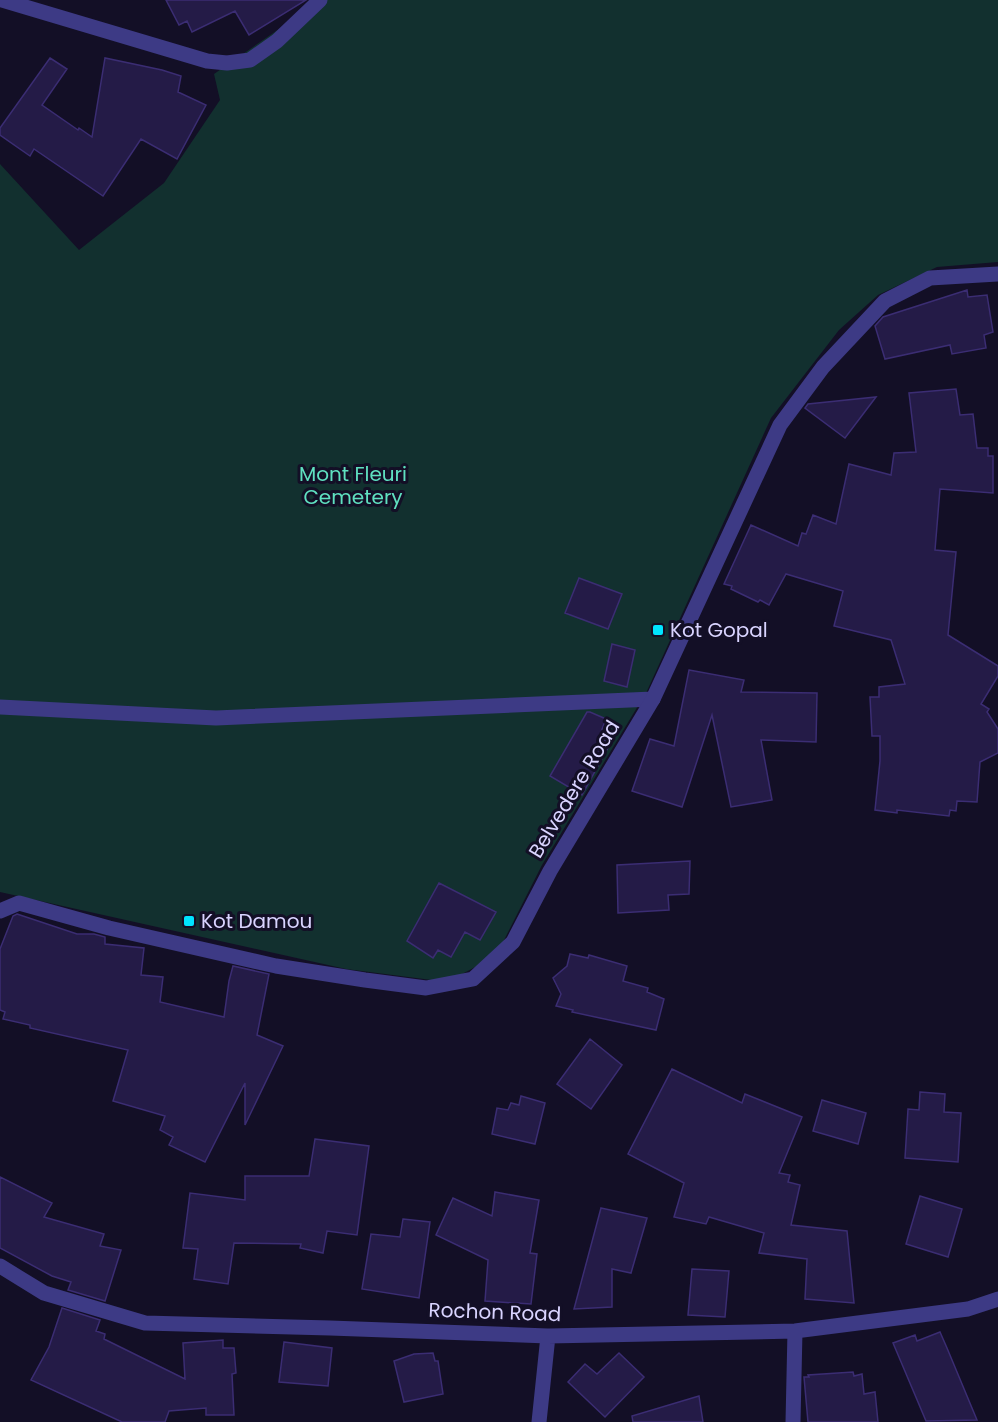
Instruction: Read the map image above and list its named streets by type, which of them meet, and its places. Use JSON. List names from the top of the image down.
{
  "streets": {
    "street": ["Belvedere Road", "Rochon Road"]
  },
  "parks": ["Mont Fleuri Cemetery"],
  "places": {
    "transit": ["Kot Gopal", "Kot Damou"]
  }
}
